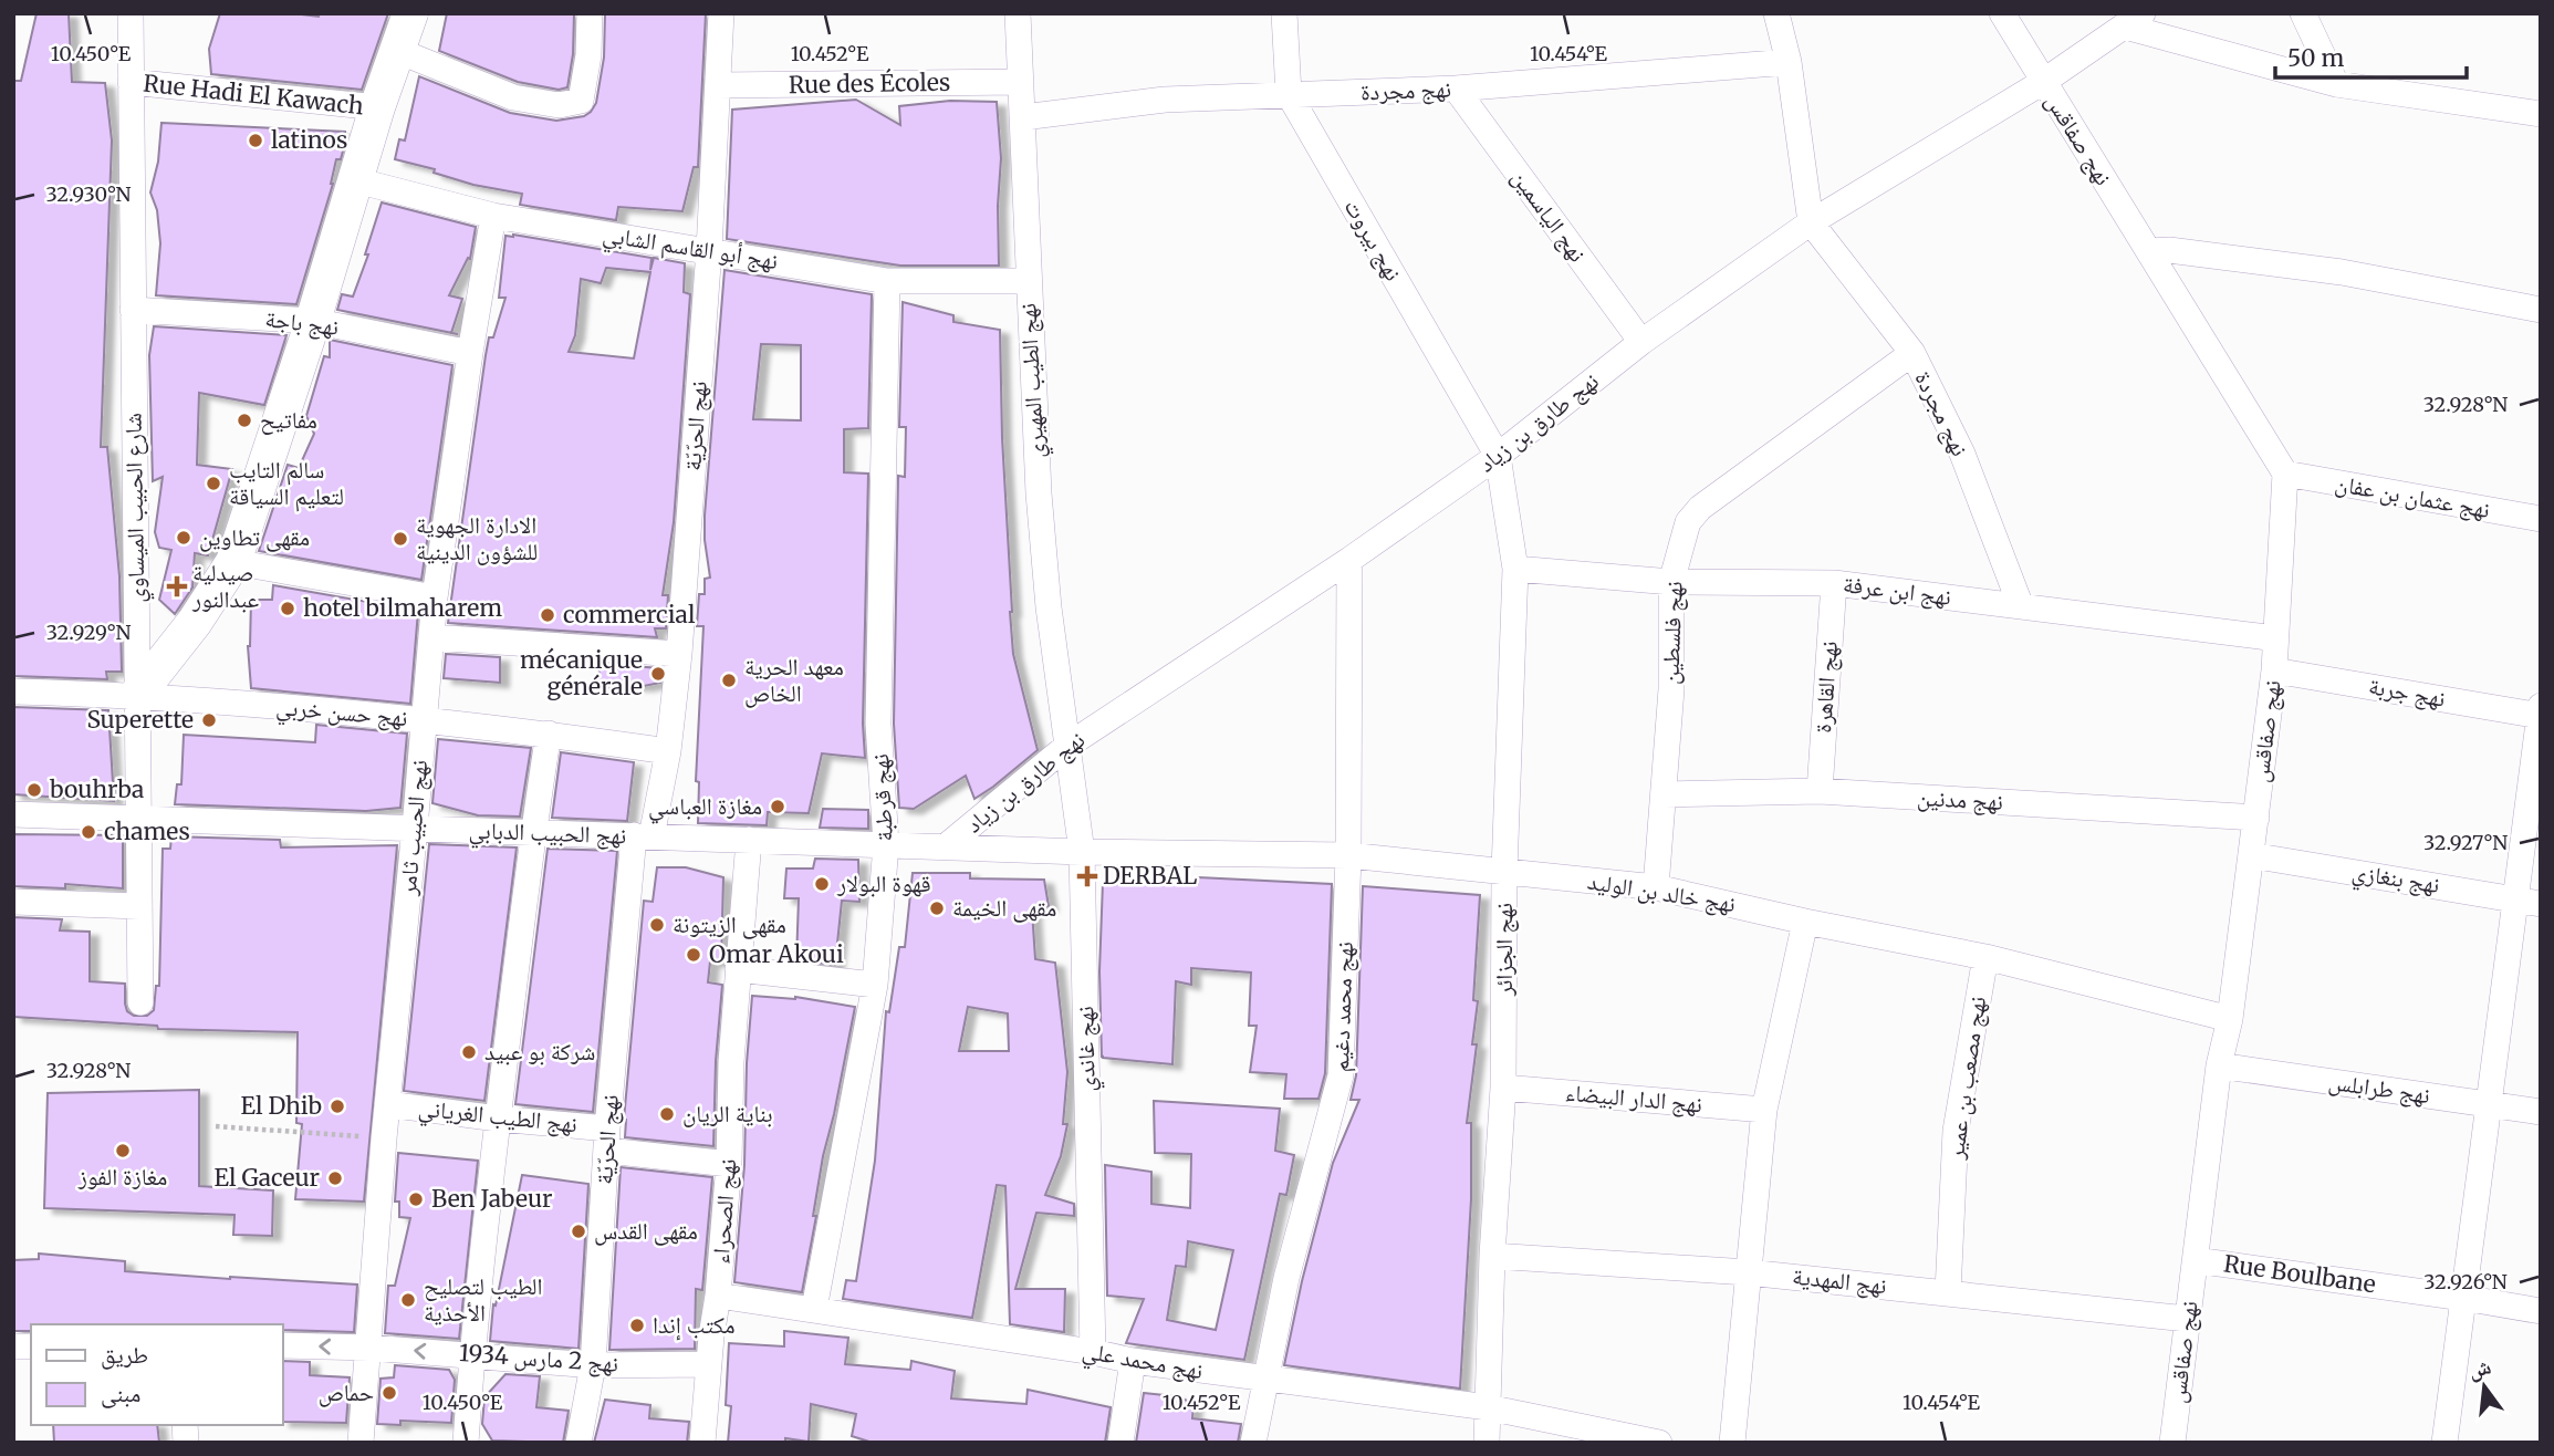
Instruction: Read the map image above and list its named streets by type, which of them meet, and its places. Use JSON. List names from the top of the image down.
{
  "streets": {
    "street": [
      "Rue des Écoles",
      "نهج مجردة",
      "Rue Hadi El Kawach",
      "نهج صفاقس",
      "نهج الياسمين",
      "نهج بيروت",
      "نهج أبو القاسم الشابي",
      "نهج باجة",
      "نهج الطيب المهيري",
      "نهج طارق بن زياد",
      "نهج الحرّيّة",
      "نهج عثمان بن عفان",
      "شارع الحبيب الميساوي",
      "نهج ابن عرفة",
      "نهج فلسطين",
      "نهج القاهرة",
      "نهج جربة",
      "نهج حسن خربي",
      "نهج قرطبة",
      "نهج مدنين",
      "نهج الحبيب ثامر",
      "نهج الحبيب الدبابي",
      "نهج بنغازي",
      "نهج خالد بن الوليد",
      "نهج الجزائر",
      "نهج محمد دغيم",
      "نهج غاندي",
      "نهج مصعب بن عمير",
      "نهج طرابلس",
      "نهج الدار البيضاء",
      "نهج الطيب الغرياني",
      "نهج الصحراء",
      "Rue Boulbane",
      "نهج المهدية",
      "نهج 2 مارس 1934",
      "نهج محمد علي"
    ]
  },
  "crossings": [
    ["Rue des Écoles", "نهج الطيب المهيري"],
    ["Rue des Écoles", "نهج الحرّيّة"],
    ["نهج مجردة", "نهج الياسمين"],
    ["نهج مجردة", "نهج بيروت"],
    ["نهج مجردة", "نهج الطيب المهيري"],
    ["نهج مجردة", "نهج طارق بن زياد"],
    ["نهج مجردة", "نهج ابن عرفة"],
    ["نهج مجردة", "نهج فلسطين"],
    ["Rue Hadi El Kawach", "شارع الحبيب الميساوي"],
    ["نهج صفاقس", "نهج طارق بن زياد"],
    ["نهج صفاقس", "نهج عثمان بن عفان"],
    ["نهج صفاقس", "نهج ابن عرفة"],
    ["نهج صفاقس", "نهج جربة"],
    ["نهج صفاقس", "نهج مدنين"],
    ["نهج صفاقس", "نهج بنغازي"],
    ["نهج صفاقس", "نهج خالد بن الوليد"],
    ["نهج صفاقس", "نهج طرابلس"],
    ["نهج صفاقس", "Rue Boulbane"],
    ["نهج صفاقس", "نهج المهدية"],
    ["نهج الياسمين", "نهج طارق بن زياد"],
    ["نهج بيروت", "نهج طارق بن زياد"],
    ["نهج بيروت", "نهج الجزائر"],
    ["نهج أبو القاسم الشابي", "نهج الطيب المهيري"],
    ["نهج أبو القاسم الشابي", "نهج الحرّيّة"],
    ["نهج أبو القاسم الشابي", "نهج قرطبة"],
    ["نهج أبو القاسم الشابي", "نهج الحبيب ثامر"],
    ["نهج باجة", "شارع الحبيب الميساوي"],
    ["نهج باجة", "نهج الحبيب ثامر"],
    ["نهج الطيب المهيري", "نهج طارق بن زياد"],
    ["نهج الطيب المهيري", "نهج غاندي"],
    ["نهج طارق بن زياد", "نهج الحبيب الدبابي"],
    ["نهج طارق بن زياد", "نهج الجزائر"],
    ["نهج طارق بن زياد", "نهج محمد دغيم"],
    ["نهج طارق بن زياد", "نهج غاندي"],
    ["نهج الحرّيّة", "نهج حسن خربي"],
    ["نهج الحرّيّة", "نهج الحبيب الدبابي"],
    ["نهج الحرّيّة", "نهج الطيب الغرياني"],
    ["نهج الحرّيّة", "نهج 2 مارس 1934"],
    ["شارع الحبيب الميساوي", "نهج حسن خربي"],
    ["شارع الحبيب الميساوي", "نهج الحبيب الدبابي"],
    ["نهج ابن عرفة", "نهج فلسطين"],
    ["نهج ابن عرفة", "نهج القاهرة"],
    ["نهج ابن عرفة", "نهج الجزائر"],
    ["نهج فلسطين", "نهج مدنين"],
    ["نهج فلسطين", "نهج خالد بن الوليد"],
    ["نهج القاهرة", "نهج مدنين"],
    ["نهج حسن خربي", "نهج الحبيب ثامر"],
    ["نهج قرطبة", "نهج الحبيب الدبابي"],
    ["نهج قرطبة", "نهج محمد علي"],
    ["نهج الحبيب ثامر", "نهج الحبيب الدبابي"],
    ["نهج الحبيب ثامر", "نهج الطيب الغرياني"],
    ["نهج الحبيب ثامر", "نهج 2 مارس 1934"],
    ["نهج الحبيب الدبابي", "نهج خالد بن الوليد"],
    ["نهج الحبيب الدبابي", "نهج غاندي"],
    ["نهج الحبيب الدبابي", "نهج الصحراء"],
    ["نهج خالد بن الوليد", "نهج الجزائر"],
    ["نهج خالد بن الوليد", "نهج محمد دغيم"],
    ["نهج خالد بن الوليد", "نهج غاندي"],
    ["نهج خالد بن الوليد", "نهج مصعب بن عمير"],
    ["نهج الجزائر", "نهج الدار البيضاء"],
    ["نهج الجزائر", "نهج المهدية"],
    ["نهج الجزائر", "نهج محمد علي"],
    ["نهج محمد دغيم", "نهج محمد علي"],
    ["نهج غاندي", "نهج محمد علي"],
    ["نهج مصعب بن عمير", "نهج المهدية"],
    ["نهج الطيب الغرياني", "نهج الصحراء"],
    ["نهج الصحراء", "نهج 2 مارس 1934"],
    ["نهج الصحراء", "نهج محمد علي"]
  ],
  "one_way": ["نهج 2 مارس 1934"],
  "places": {
    "other": [
      "latinos",
      "مفاتيح",
      "سالم التايب لتعليم السياقة",
      "مقهى تطاوين",
      "الادارة الجهوية للشؤون الدينية",
      "hotel bilmaharem",
      "commercial",
      "mécanique générale",
      "معهد الحرية الخاص",
      "Superette",
      "bouhrba",
      "مغازة العباسي",
      "chames",
      "قهوة البولار",
      "مقهى الخيمة",
      "مقهى الزيتونة",
      "Omar Akoui",
      "شركة بو عبيد",
      "El Dhib",
      "بناية الريان",
      "مغازة الفوز",
      "El Gaceur",
      "Ben Jabeur",
      "مقهى القدس",
      "الطيب لتصليح الأحذية",
      "مكتب إندا",
      "حماص"
    ],
    "health": ["صيدلية عبدالنور", "DERBAL"]
  },
  "legend": ["طريق", "مبنى"],
  "scale_bar": "50 m",
  "north": "top",
  "coordinates": [
    "10.454°E",
    "10.450°E",
    "10.452°E",
    "32.930°N",
    "32.928°N",
    "32.929°N",
    "32.927°N",
    "32.926°N"
  ]
}
